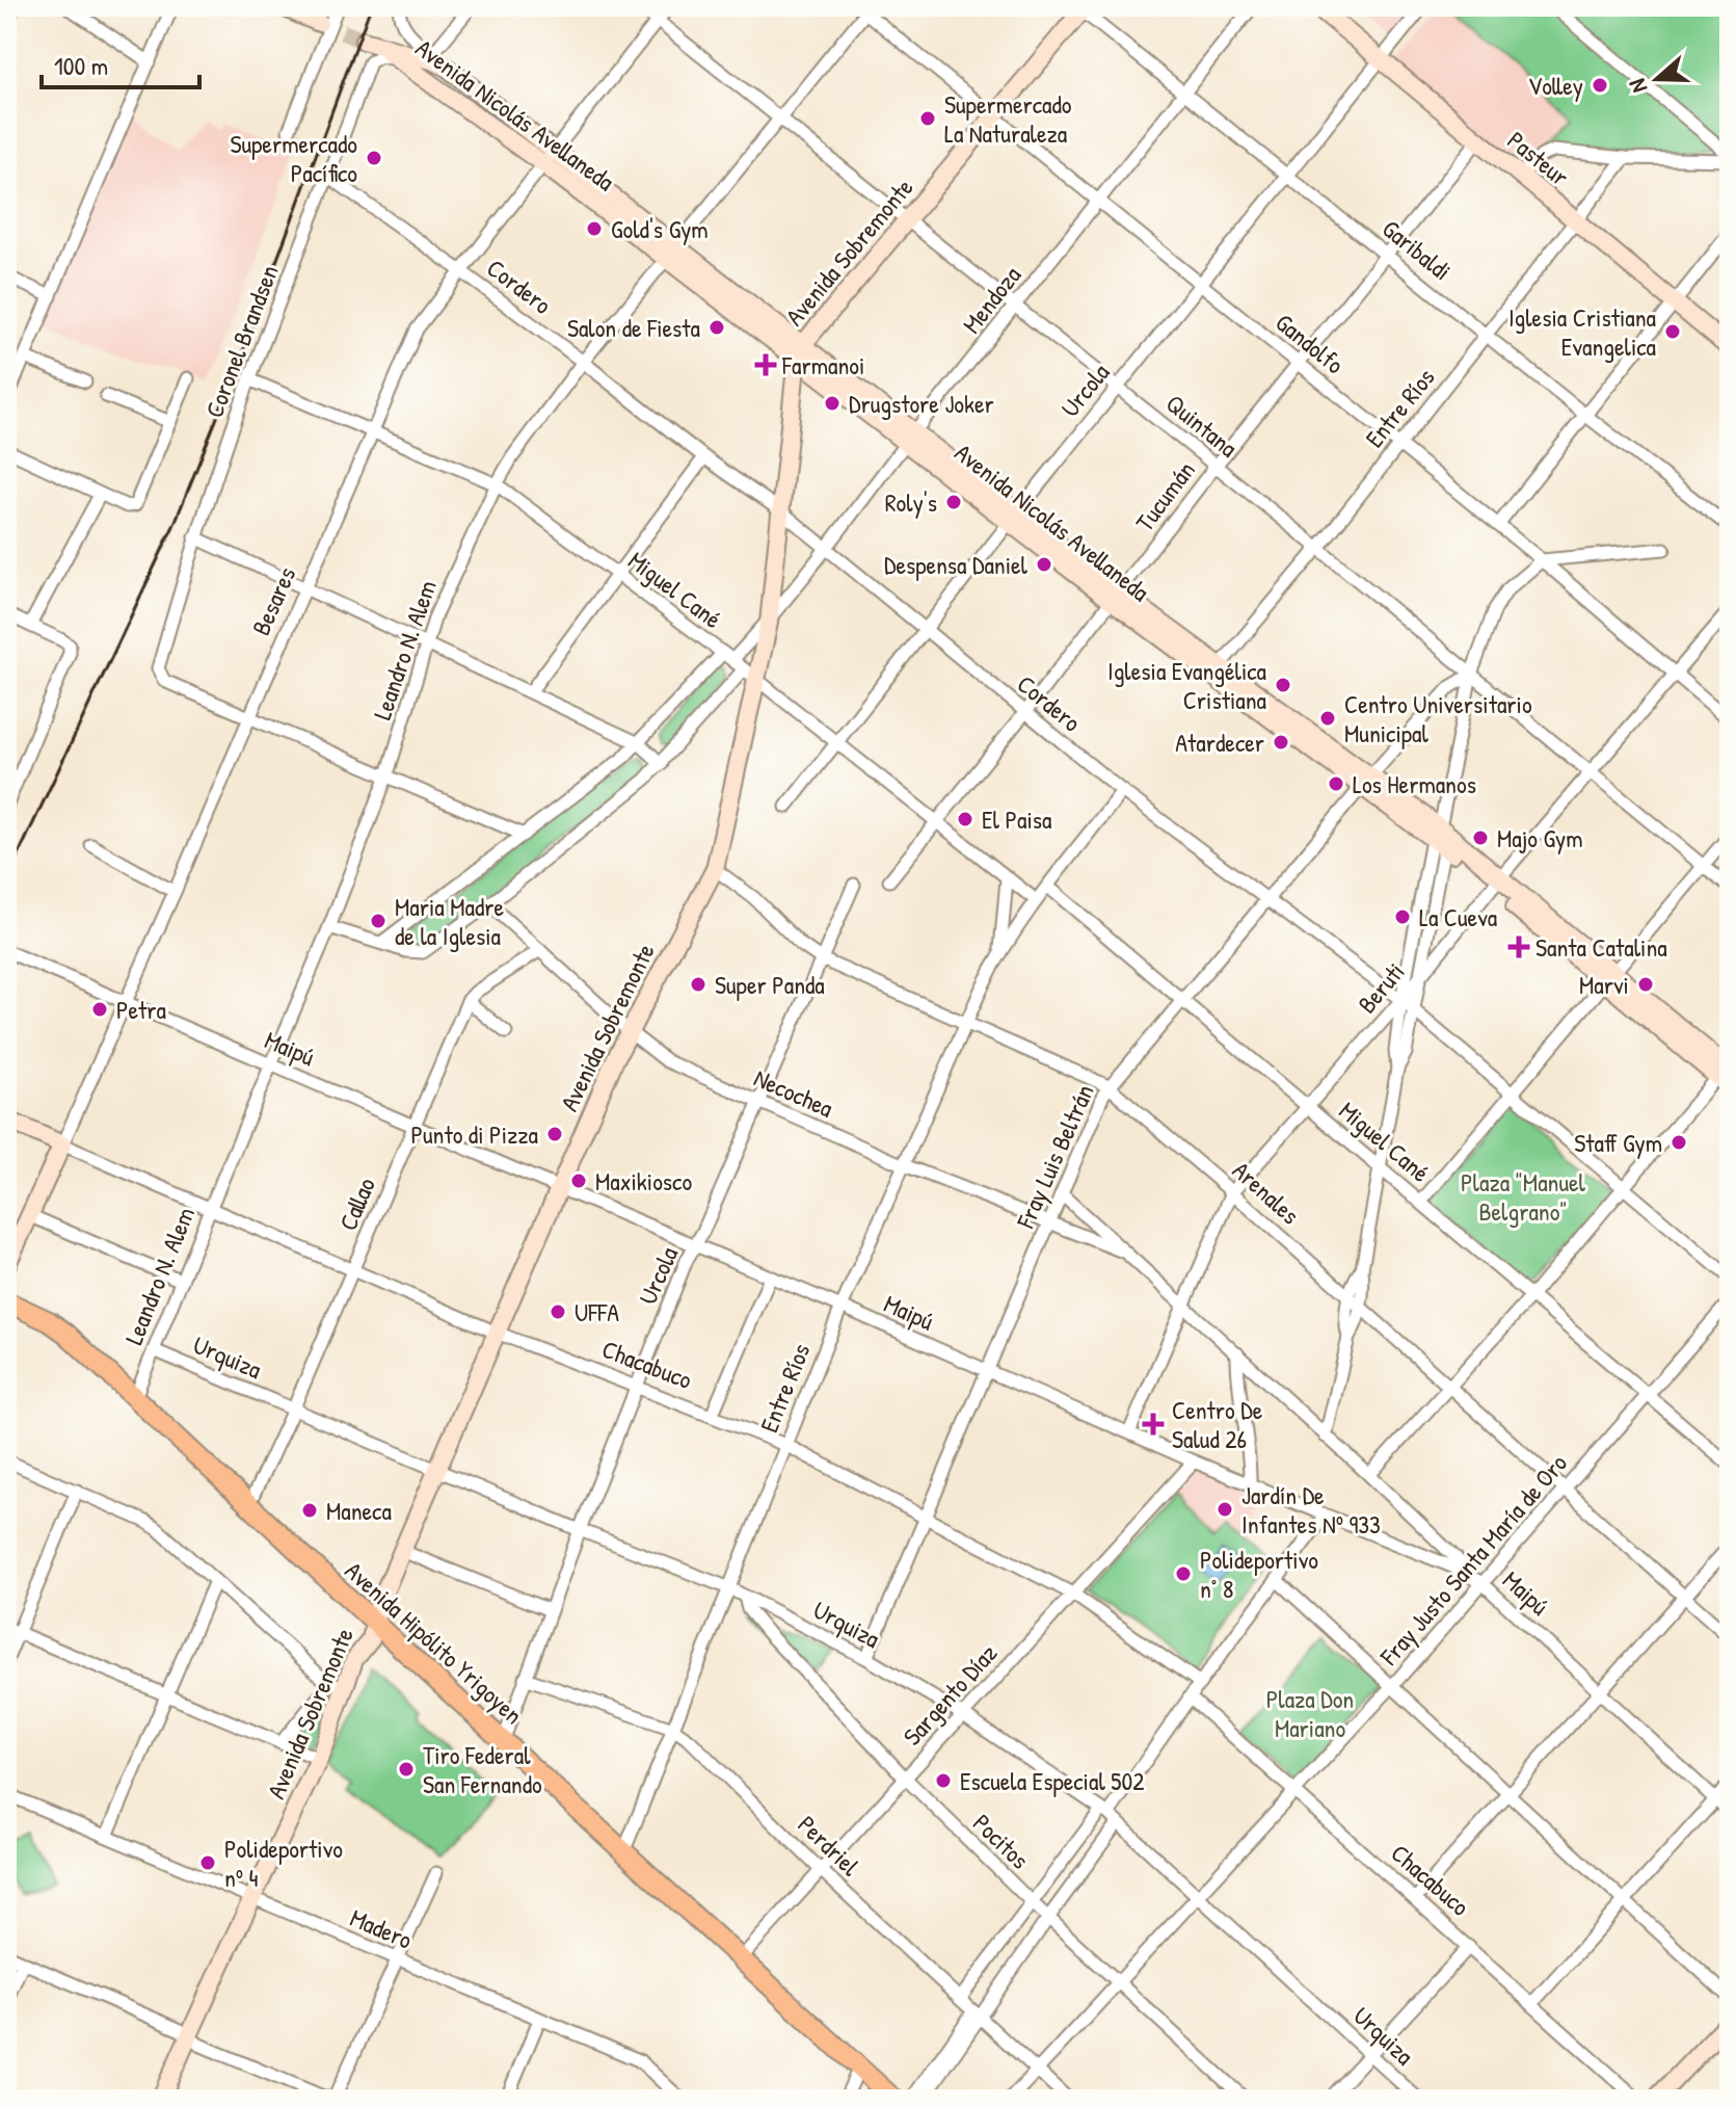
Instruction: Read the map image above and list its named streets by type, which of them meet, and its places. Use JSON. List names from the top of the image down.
{
  "streets": {
    "main road": [
      "Avenida Nicolás Avellaneda",
      "Pasteur",
      "Avenida Sobremonte",
      "Besares",
      "Chacabuco",
      "Avenida Hipólito Yrigoyen"
    ],
    "street": [
      "Garibaldi",
      "Cordero",
      "Mendoza",
      "Coronel Brandsen",
      "Gandolfo",
      "Urcola",
      "Entre Ríos",
      "Quintana",
      "Tucumán",
      "Miguel Cané",
      "Leandro N. Alem",
      "Beruti",
      "Maipú",
      "Necochea",
      "Fray Luis Beltrán",
      "Arenales",
      "Callao",
      "Urquiza",
      "Fray Justo Santa María de Oro",
      "Sargento Díaz",
      "Pocitos",
      "Perdriel",
      "Madero"
    ]
  },
  "crossings": [
    ["Avenida Nicolás Avellaneda", "Avenida Sobremonte"],
    ["Avenida Nicolás Avellaneda", "Mendoza"],
    ["Avenida Nicolás Avellaneda", "Coronel Brandsen"],
    ["Avenida Nicolás Avellaneda", "Urcola"],
    ["Avenida Nicolás Avellaneda", "Entre Ríos"],
    ["Avenida Nicolás Avellaneda", "Tucumán"],
    ["Avenida Nicolás Avellaneda", "Besares"],
    ["Avenida Nicolás Avellaneda", "Leandro N. Alem"],
    ["Avenida Nicolás Avellaneda", "Beruti"],
    ["Avenida Nicolás Avellaneda", "Fray Luis Beltrán"],
    ["Pasteur", "Urcola"],
    ["Pasteur", "Entre Ríos"],
    ["Pasteur", "Tucumán"],
    ["Garibaldi", "Avenida Sobremonte"],
    ["Garibaldi", "Mendoza"],
    ["Garibaldi", "Urcola"],
    ["Garibaldi", "Entre Ríos"],
    ["Garibaldi", "Tucumán"],
    ["Avenida Sobremonte", "Cordero"],
    ["Avenida Sobremonte", "Mendoza"],
    ["Avenida Sobremonte", "Gandolfo"],
    ["Avenida Sobremonte", "Quintana"],
    ["Avenida Sobremonte", "Miguel Cané"],
    ["Avenida Sobremonte", "Maipú"],
    ["Avenida Sobremonte", "Necochea"],
    ["Avenida Sobremonte", "Arenales"],
    ["Avenida Sobremonte", "Urquiza"],
    ["Avenida Sobremonte", "Chacabuco"],
    ["Avenida Sobremonte", "Avenida Hipólito Yrigoyen"],
    ["Avenida Sobremonte", "Madero"],
    ["Cordero", "Mendoza"],
    ["Cordero", "Coronel Brandsen"],
    ["Cordero", "Urcola"],
    ["Cordero", "Entre Ríos"],
    ["Cordero", "Tucumán"],
    ["Cordero", "Besares"],
    ["Cordero", "Leandro N. Alem"],
    ["Cordero", "Beruti"],
    ["Cordero", "Fray Luis Beltrán"],
    ["Mendoza", "Gandolfo"],
    ["Mendoza", "Quintana"],
    ["Mendoza", "Miguel Cané"],
    ["Coronel Brandsen", "Miguel Cané"],
    ["Coronel Brandsen", "Besares"],
    ["Gandolfo", "Urcola"],
    ["Gandolfo", "Entre Ríos"],
    ["Gandolfo", "Tucumán"],
    ["Gandolfo", "Leandro N. Alem"],
    ["Gandolfo", "Beruti"],
    ["Urcola", "Quintana"],
    ["Urcola", "Miguel Cané"],
    ["Urcola", "Maipú"],
    ["Urcola", "Necochea"],
    ["Urcola", "Arenales"],
    ["Urcola", "Urquiza"],
    ["Urcola", "Chacabuco"],
    ["Urcola", "Avenida Hipólito Yrigoyen"],
    ["Urcola", "Perdriel"],
    ["Entre Ríos", "Quintana"],
    ["Entre Ríos", "Miguel Cané"],
    ["Entre Ríos", "Maipú"],
    ["Entre Ríos", "Necochea"],
    ["Entre Ríos", "Arenales"],
    ["Entre Ríos", "Urquiza"],
    ["Entre Ríos", "Chacabuco"],
    ["Entre Ríos", "Avenida Hipólito Yrigoyen"],
    ["Entre Ríos", "Perdriel"],
    ["Quintana", "Tucumán"],
    ["Quintana", "Besares"],
    ["Quintana", "Leandro N. Alem"],
    ["Quintana", "Beruti"],
    ["Quintana", "Fray Luis Beltrán"],
    ["Tucumán", "Miguel Cané"],
    ["Miguel Cané", "Besares"],
    ["Miguel Cané", "Leandro N. Alem"],
    ["Miguel Cané", "Beruti"],
    ["Miguel Cané", "Fray Luis Beltrán"],
    ["Miguel Cané", "Fray Justo Santa María de Oro"],
    ["Besares", "Maipú"],
    ["Besares", "Chacabuco"],
    ["Leandro N. Alem", "Maipú"],
    ["Leandro N. Alem", "Urquiza"],
    ["Leandro N. Alem", "Chacabuco"],
    ["Leandro N. Alem", "Avenida Hipólito Yrigoyen"],
    ["Beruti", "Maipú"],
    ["Beruti", "Necochea"],
    ["Beruti", "Arenales"],
    ["Maipú", "Necochea"],
    ["Maipú", "Fray Luis Beltrán"],
    ["Maipú", "Callao"],
    ["Maipú", "Fray Justo Santa María de Oro"],
    ["Maipú", "Sargento Díaz"],
    ["Necochea", "Fray Luis Beltrán"],
    ["Necochea", "Callao"],
    ["Necochea", "Fray Justo Santa María de Oro"],
    ["Fray Luis Beltrán", "Arenales"],
    ["Fray Luis Beltrán", "Urquiza"],
    ["Fray Luis Beltrán", "Chacabuco"],
    ["Arenales", "Fray Justo Santa María de Oro"],
    ["Callao", "Urquiza"],
    ["Callao", "Chacabuco"],
    ["Callao", "Avenida Hipólito Yrigoyen"],
    ["Urquiza", "Fray Justo Santa María de Oro"],
    ["Urquiza", "Sargento Díaz"],
    ["Urquiza", "Pocitos"],
    ["Chacabuco", "Fray Justo Santa María de Oro"],
    ["Chacabuco", "Sargento Díaz"],
    ["Fray Justo Santa María de Oro", "Pocitos"],
    ["Fray Justo Santa María de Oro", "Perdriel"],
    ["Avenida Hipólito Yrigoyen", "Sargento Díaz"],
    ["Sargento Díaz", "Pocitos"],
    ["Sargento Díaz", "Perdriel"]
  ],
  "parks": ["Plaza \"Manuel Belgrano\"", "Plaza Don Mariano"],
  "places": {
    "other": [
      "Volley",
      "Supermercado La Naturaleza",
      "Supermercado Pacífico",
      "Gold's Gym",
      "Salon de Fiesta",
      "Iglesia Cristiana Evangelica",
      "Drugstore Joker",
      "Roly's",
      "Despensa Daniel",
      "Iglesia Evangélica Cristiana",
      "Centro Universitario Municipal",
      "Atardecer",
      "Los Hermanos",
      "El Paisa",
      "Majo Gym",
      "La Cueva",
      "Maria Madre de la Iglesia",
      "Super Panda",
      "Marvi",
      "Petra",
      "Punto di Pizza",
      "Staff Gym",
      "Maxikiosco",
      "UFFA",
      "Jardín De Infantes Nº 933",
      "Maneca",
      "Polideportivo n° 8",
      "Tiro Federal San Fernando",
      "Escuela Especial 502",
      "Polideportivo nº 4"
    ],
    "health": ["Farmanoi", "Santa Catalina", "Centro De Salud 26"]
  },
  "scale_bar": "100 m",
  "north": "left"
}
